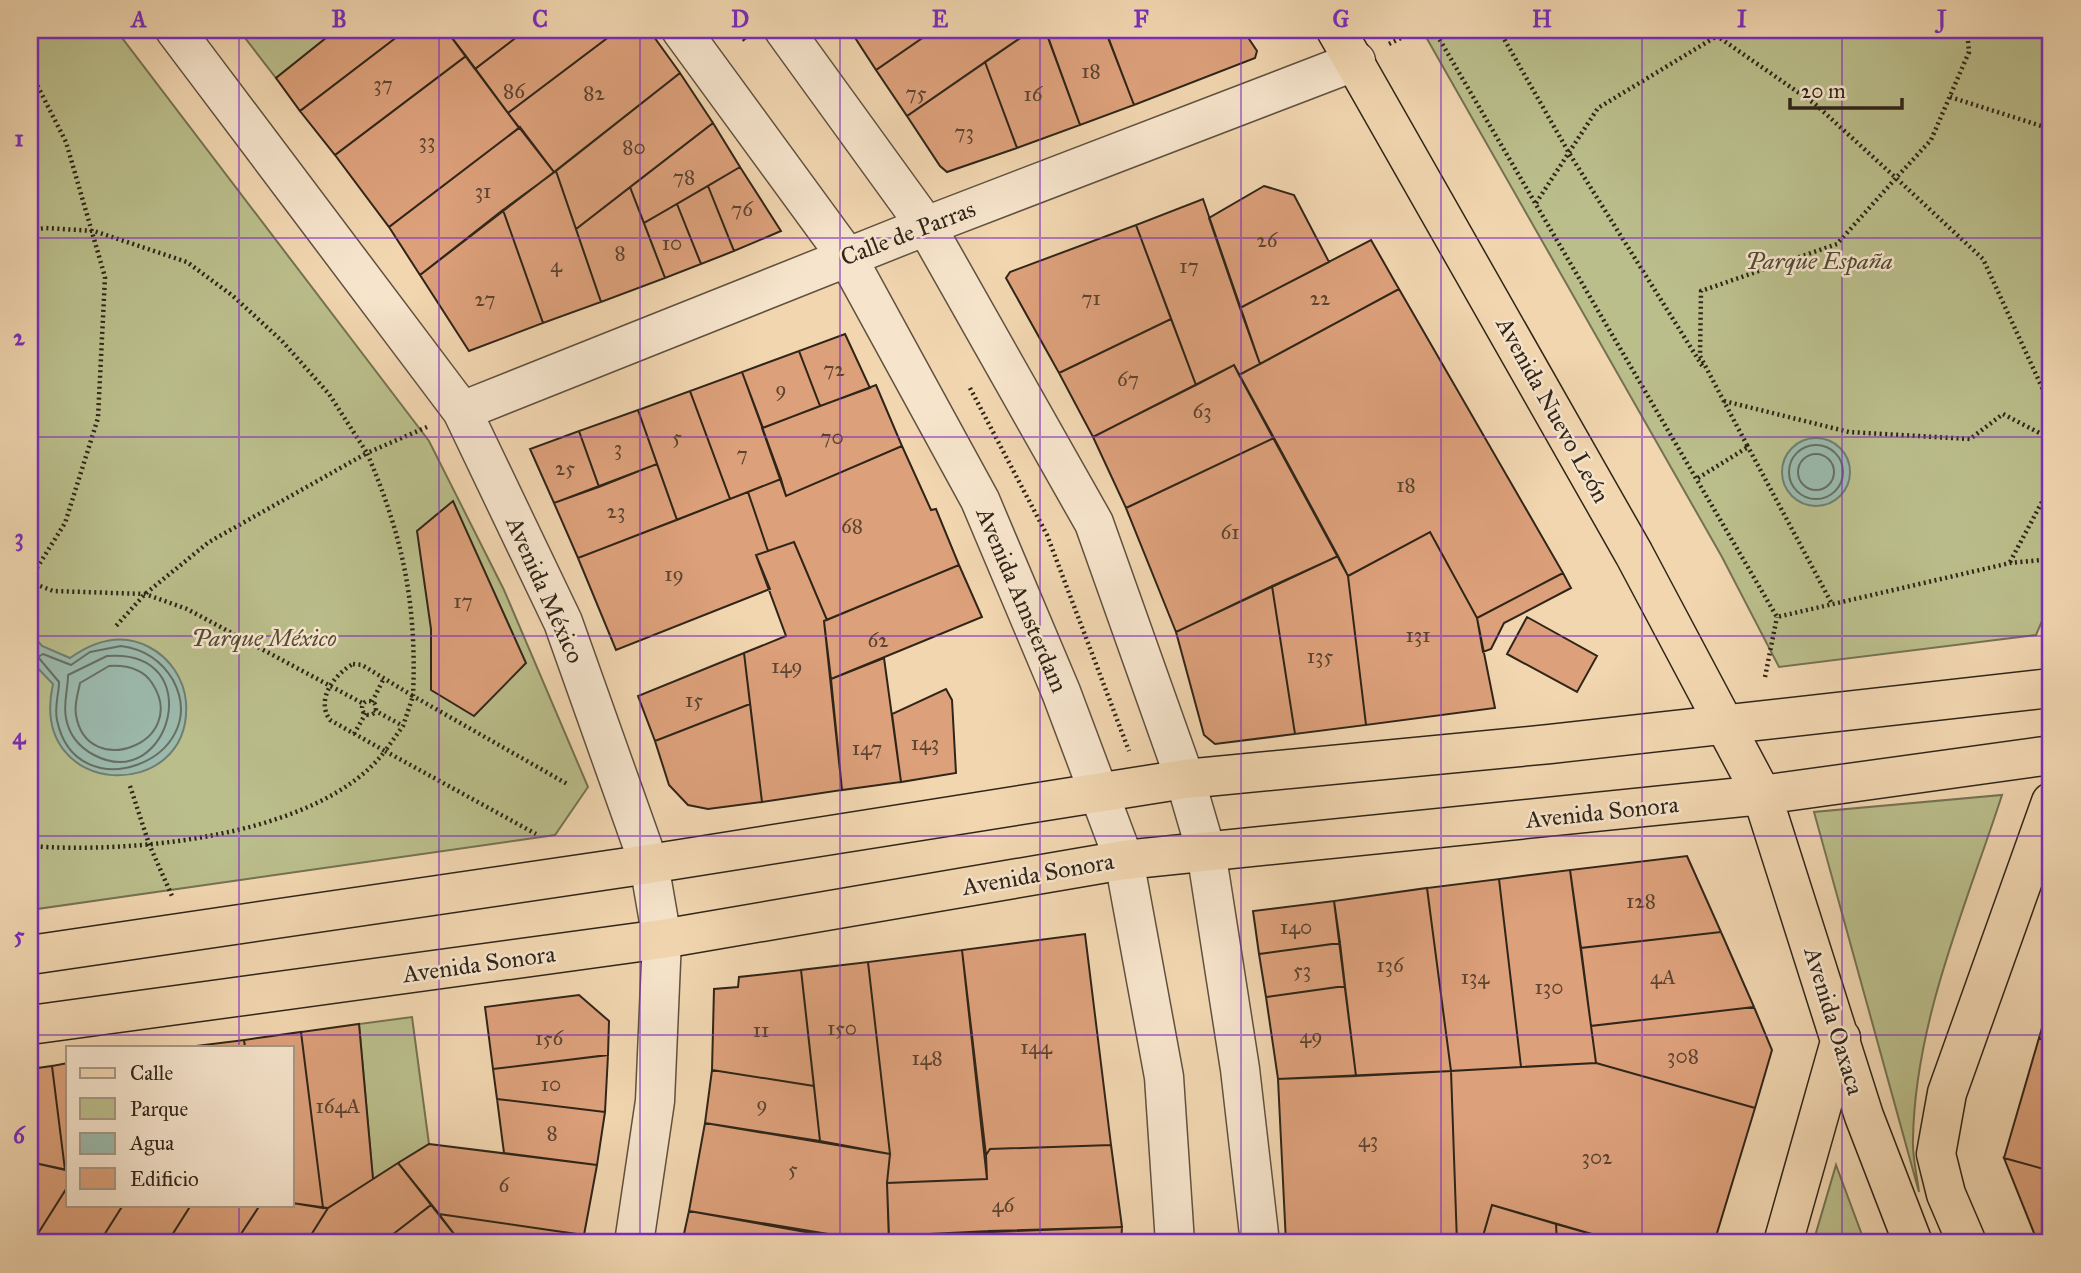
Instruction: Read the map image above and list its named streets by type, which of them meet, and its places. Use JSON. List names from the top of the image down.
{
  "streets": {
    "main road": ["Avenida Nuevo León", "Avenida Sonora", "Avenida Oaxaca"],
    "street": ["Calle de Parras", "Avenida México", "Avenida Amsterdam"]
  },
  "crossings": [
    ["Calle de Parras", "Avenida Nuevo León"],
    ["Calle de Parras", "Avenida México"],
    ["Calle de Parras", "Avenida Amsterdam"],
    ["Avenida Nuevo León", "Avenida Sonora"],
    ["Avenida Nuevo León", "Avenida Oaxaca"],
    ["Avenida México", "Avenida Sonora"],
    ["Avenida Amsterdam", "Avenida Sonora"],
    ["Avenida Sonora", "Avenida Oaxaca"]
  ],
  "parks": ["Parque España", "Parque México"],
  "house_numbers": [
    "18",
    "37",
    "86",
    "82",
    "75",
    "16",
    "73",
    "33",
    "80",
    "78",
    "31",
    "76",
    "26",
    "10",
    "8",
    "4",
    "17",
    "71",
    "22",
    "27",
    "72",
    "67",
    "9",
    "63",
    "5",
    "70",
    "3",
    "7",
    "25",
    "18",
    "23",
    "68",
    "61",
    "19",
    "17",
    "131",
    "62",
    "135",
    "149",
    "15",
    "143",
    "147",
    "128",
    "140",
    "136",
    "53",
    "134",
    "4A",
    "130",
    "150",
    "11",
    "49",
    "156",
    "144",
    "308",
    "148",
    "10",
    "9",
    "164A",
    "8",
    "43",
    "302",
    "5",
    "6",
    "46"
  ],
  "legend": [
    "Calle",
    "Parque",
    "Agua",
    "Edificio"
  ],
  "scale_bar": "20 m",
  "grid": {
    "columns": [
      "A",
      "B",
      "C",
      "D",
      "E",
      "F",
      "G",
      "H",
      "I",
      "J"
    ],
    "rows": [
      "1",
      "2",
      "3",
      "4",
      "5",
      "6"
    ]
  }
}
